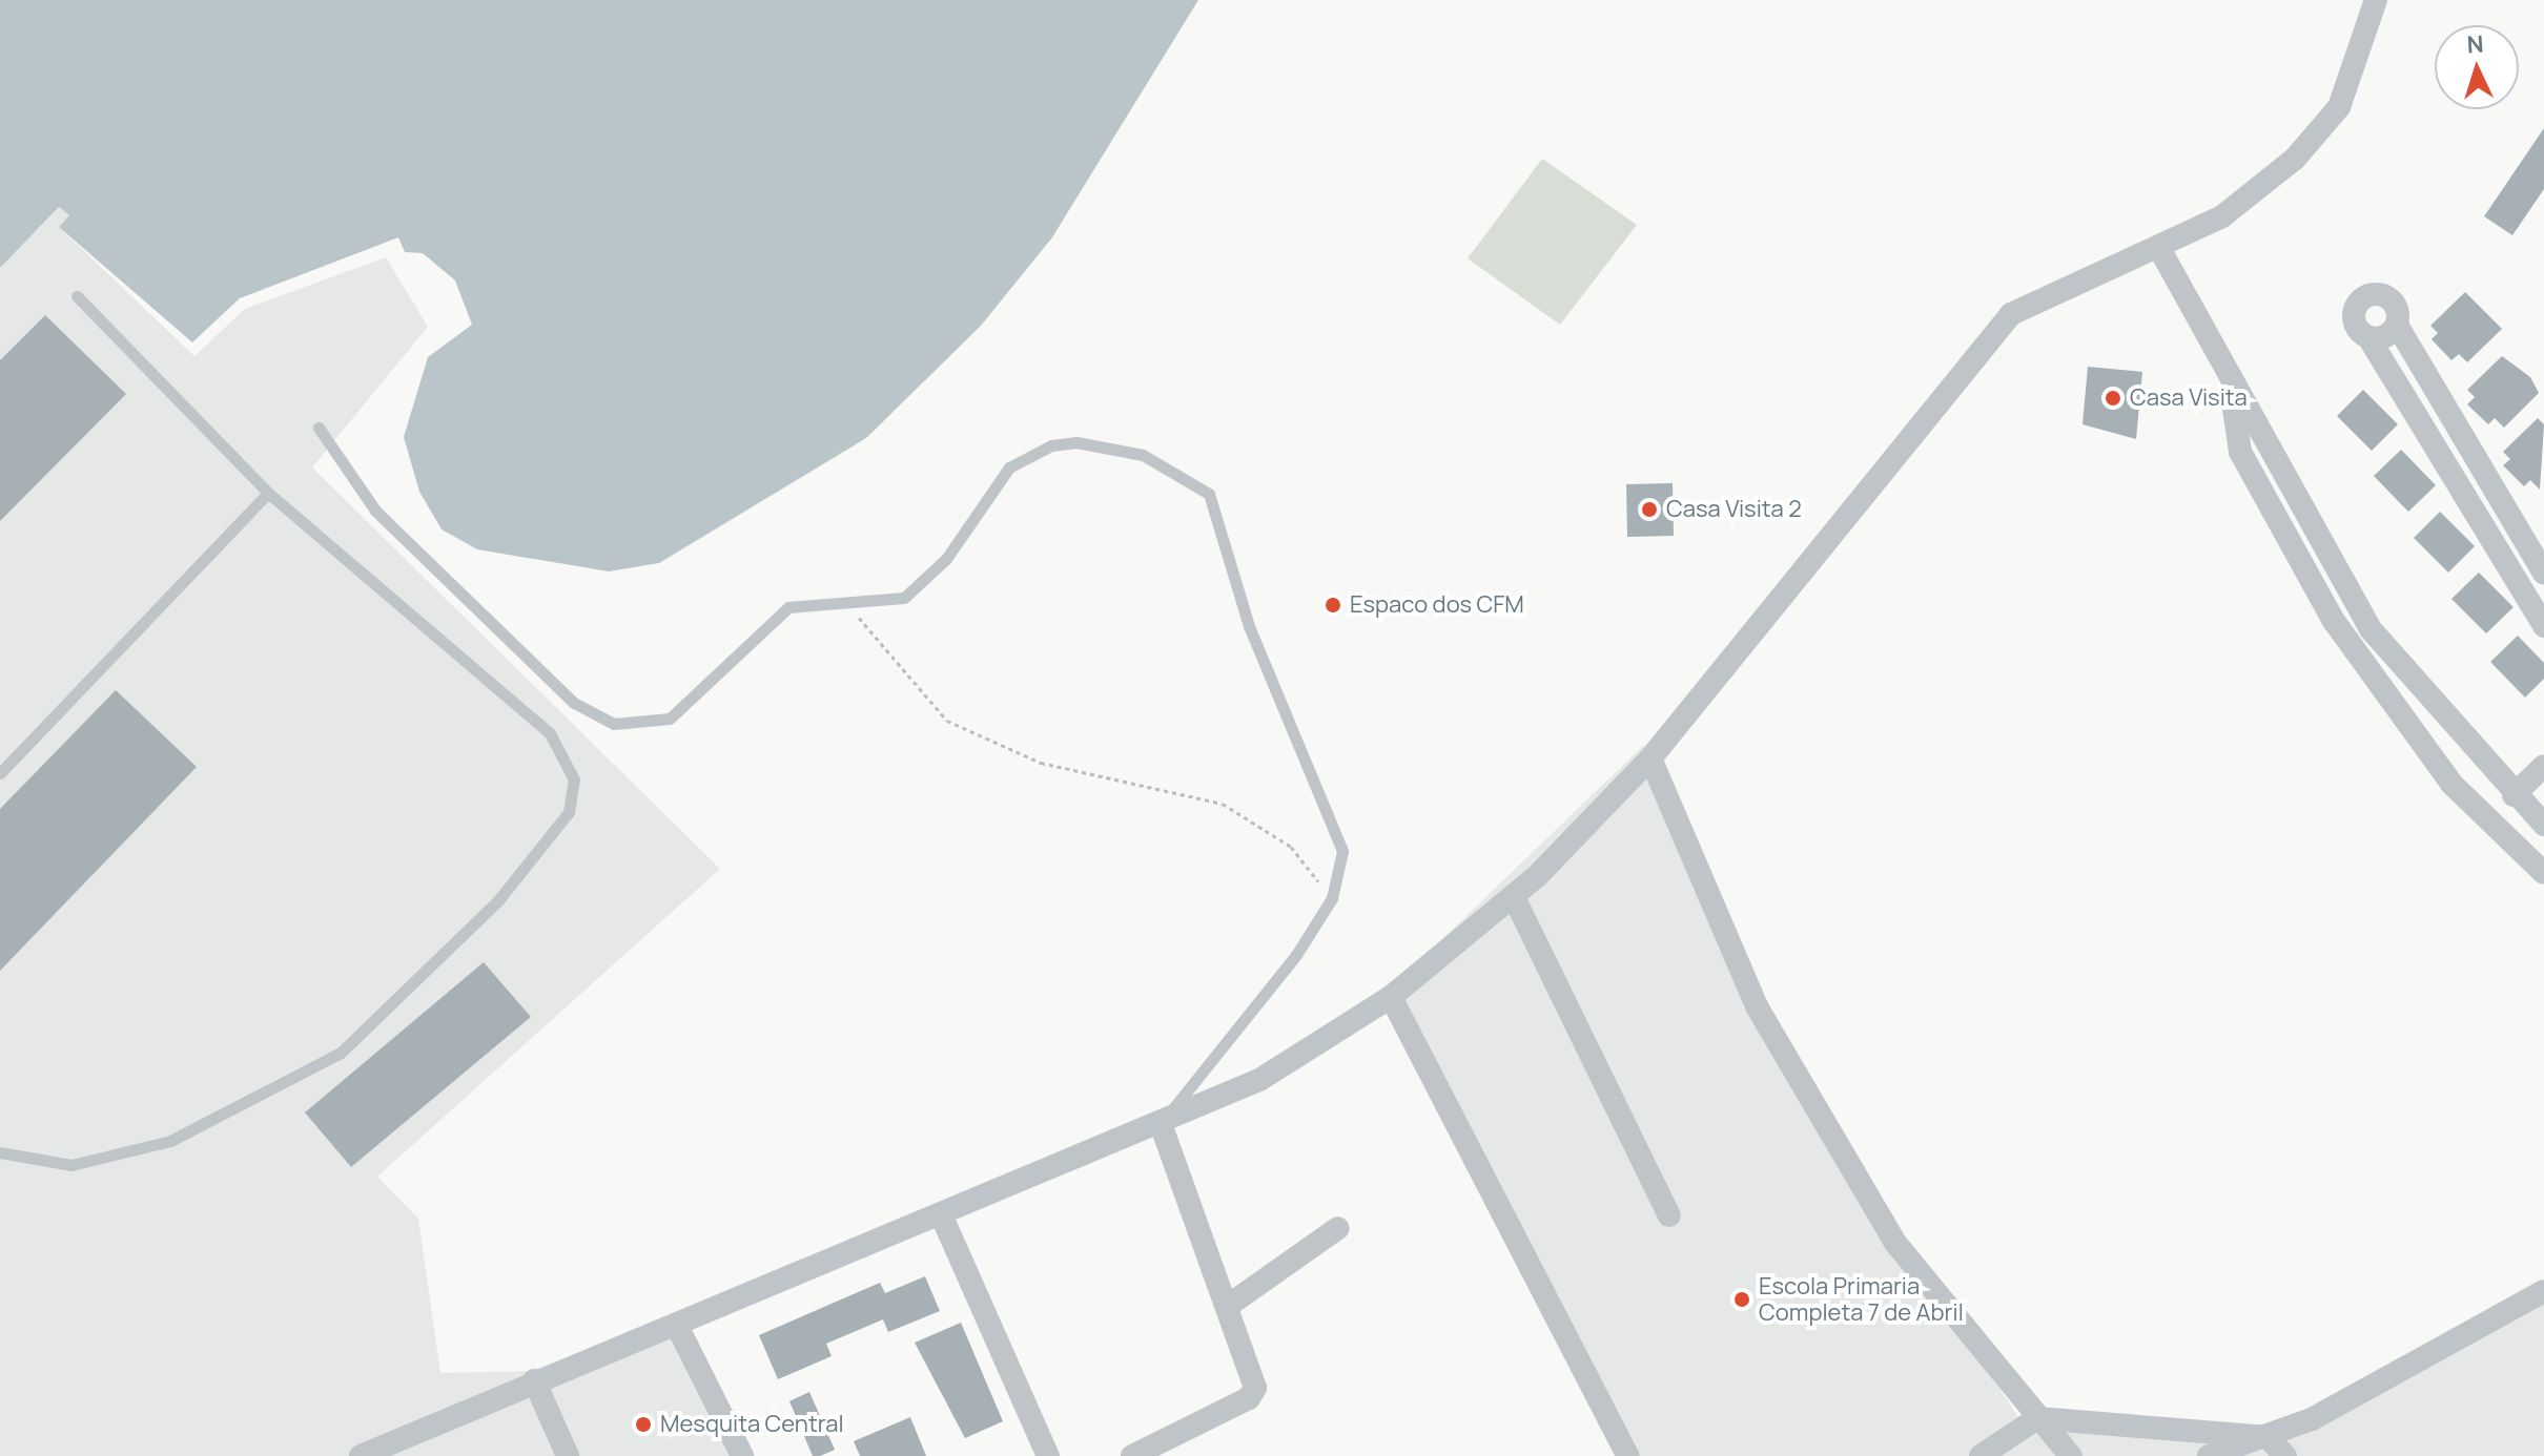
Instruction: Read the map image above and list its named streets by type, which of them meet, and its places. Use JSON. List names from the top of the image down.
{
  "places": [
    "Casa Visita",
    "Casa Visita 2",
    "Espaco dos CFM",
    "Escola Primaria Completa 7 de Abril",
    "Mesquita Central"
  ],
  "north": "top"
}
